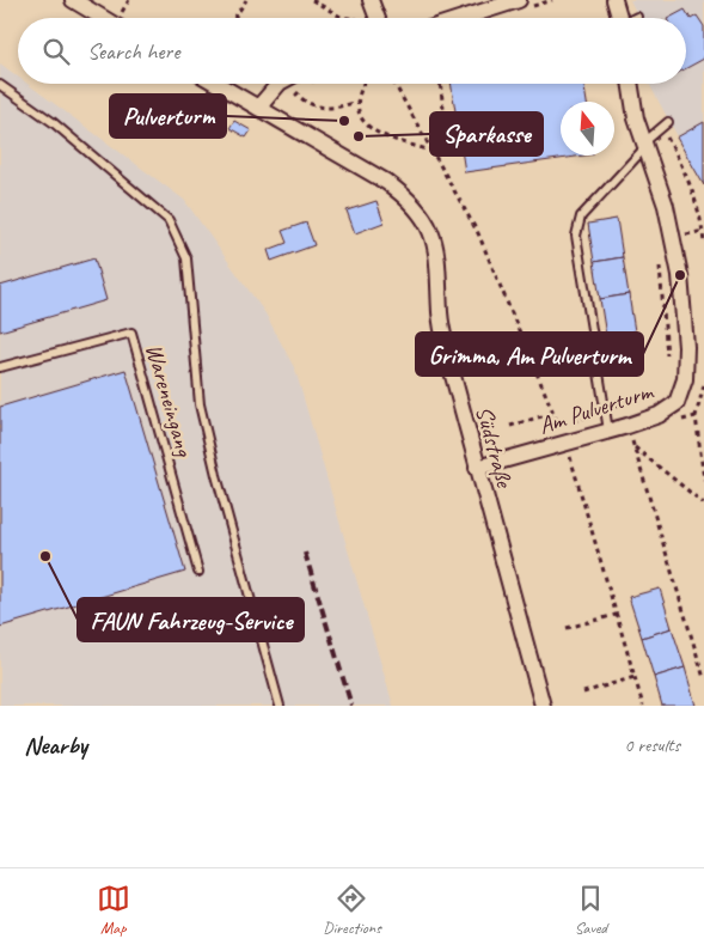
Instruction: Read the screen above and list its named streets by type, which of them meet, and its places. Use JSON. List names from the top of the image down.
{
  "streets": {
    "street": ["Am Pulverturm", "Südstraße"],
    "lane": ["Wareneingang"]
  },
  "crossings": [
    ["Am Pulverturm", "Südstraße"]
  ],
  "places": [
    "Pulverturm",
    "Sparkasse",
    "Grimma, Am Pulverturm",
    "FAUN Fahrzeug-Service"
  ],
  "north": "top",
  "page": {
    "search": "Search here",
    "heading": ["Nearby", "0 results"],
    "nav": ["Map", "Directions", "Saved"]
  }
}
